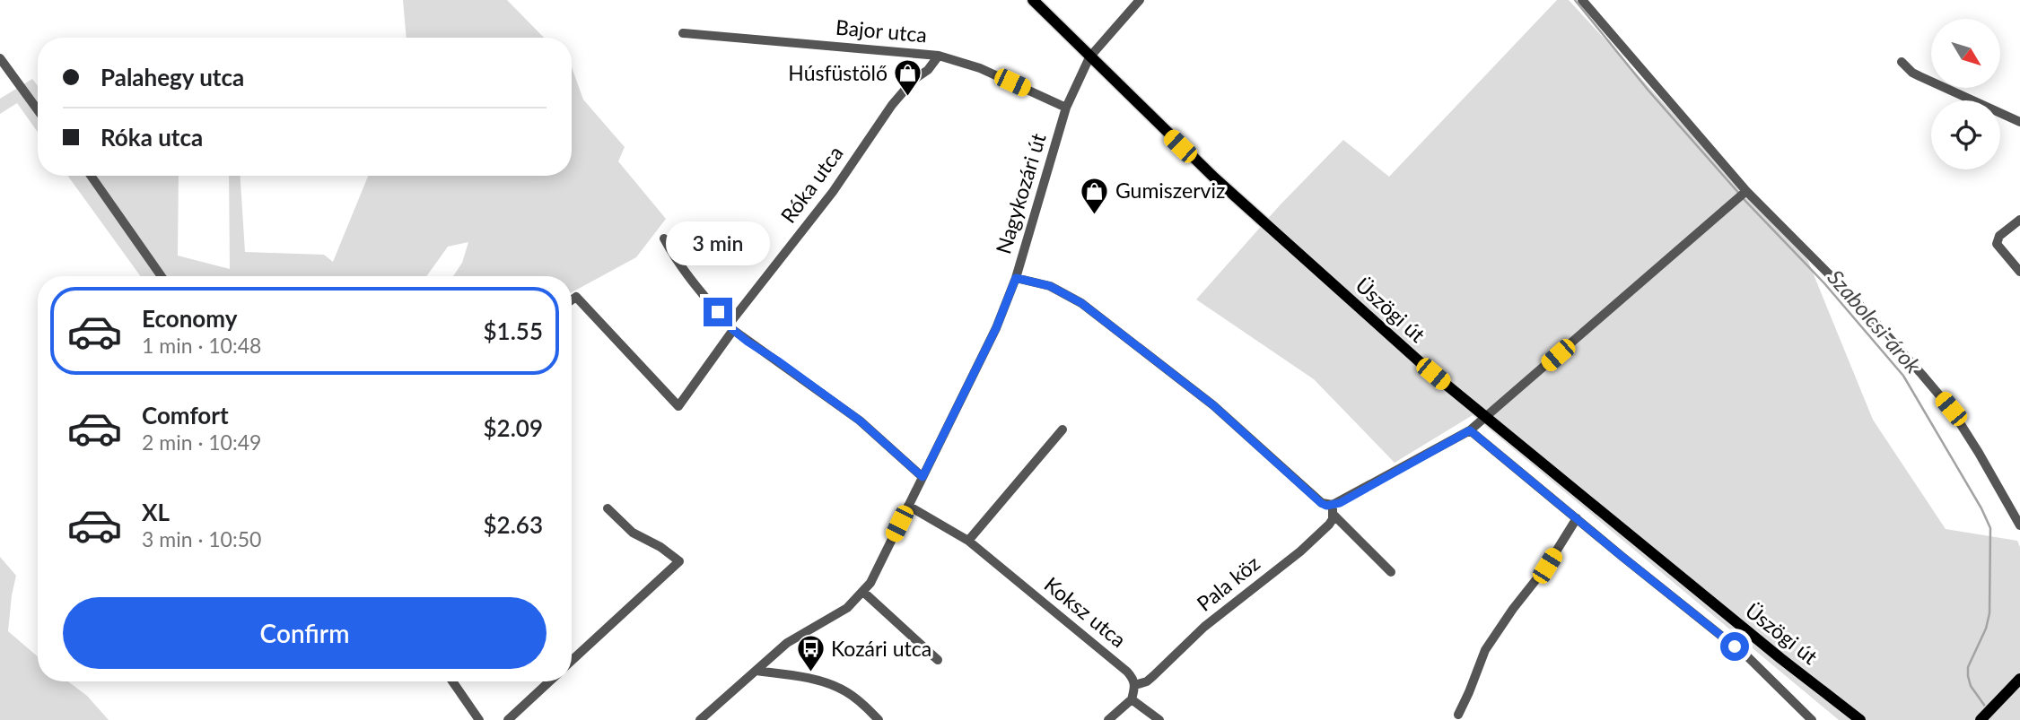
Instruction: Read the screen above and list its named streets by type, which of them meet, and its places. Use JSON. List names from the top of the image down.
{
  "streets": {
    "main road": ["Üszögi út"],
    "street": [
      "Bajor utca",
      "Róka utca",
      "Nagykozári út",
      "Pala köz",
      "Koksz utca"
    ]
  },
  "crossings": [
    ["Bajor utca", "Róka utca"],
    ["Bajor utca", "Nagykozári út"],
    ["Nagykozári út", "Üszögi út"],
    ["Nagykozári út", "Koksz utca"],
    ["Pala köz", "Koksz utca"]
  ],
  "water": ["Szabolcsi-árok"],
  "places": {
    "shop": ["Húsfüstölő", "Gumiszerviz"],
    "bus stop": ["Kozári utca"]
  },
  "north": "bottom right",
  "page": {
    "banner": ["Palahegy utca", "Róka utca"],
    "bubble": "3 min",
    "list": [
      {
        "name": "Economy",
        "note": "1 min · 10:48",
        "value": "$1.55"
      },
      {
        "name": "Comfort",
        "note": "2 min · 10:49",
        "value": "$2.09"
      },
      {
        "name": "XL",
        "note": "3 min · 10:50",
        "value": "$2.63"
      }
    ],
    "buttons": "Confirm"
  }
}
